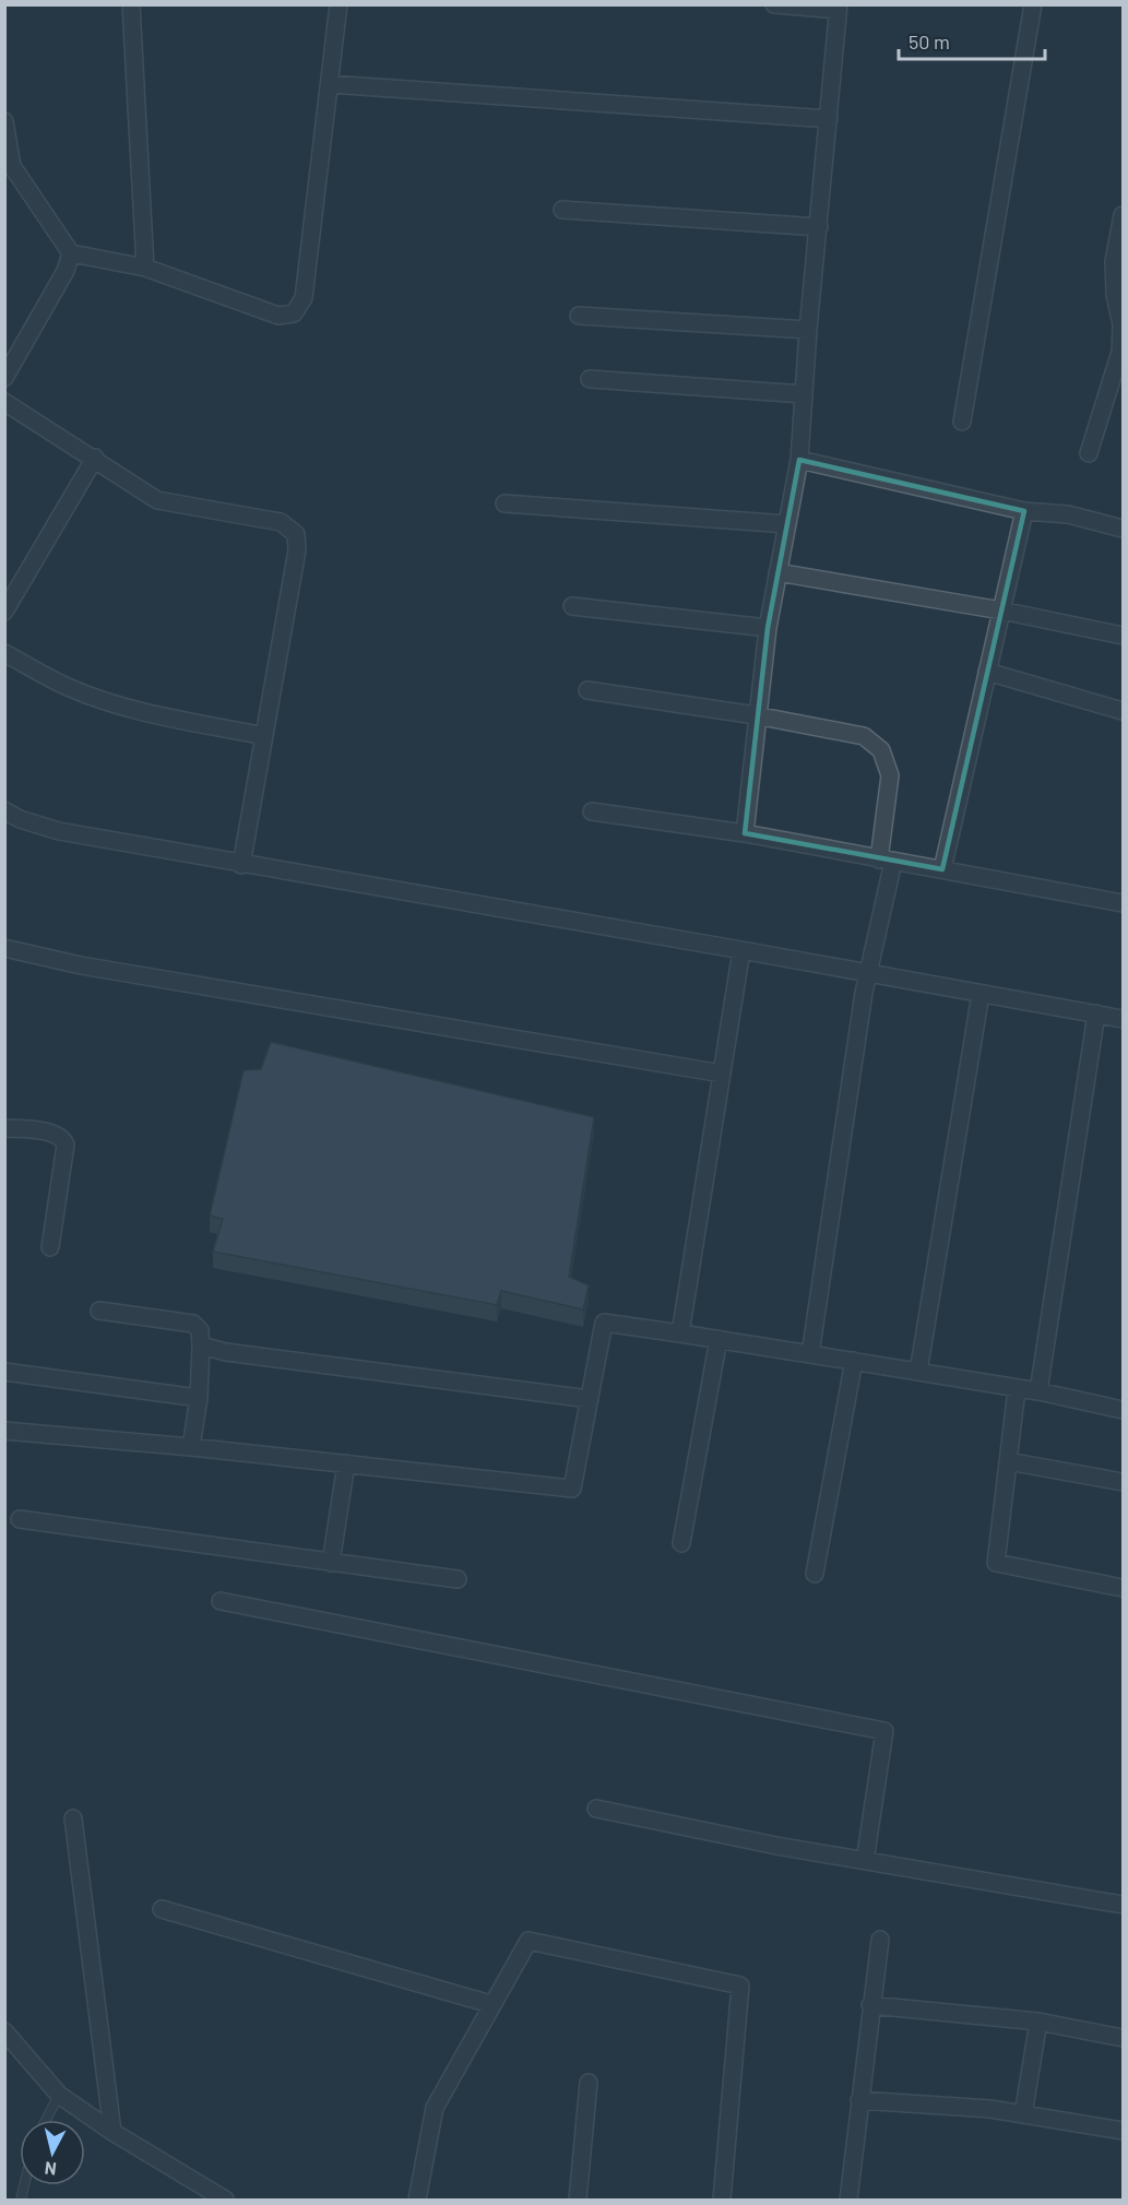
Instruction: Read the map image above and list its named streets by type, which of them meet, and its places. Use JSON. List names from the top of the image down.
{
  "scale_bar": "50 m",
  "north": "bottom"
}
